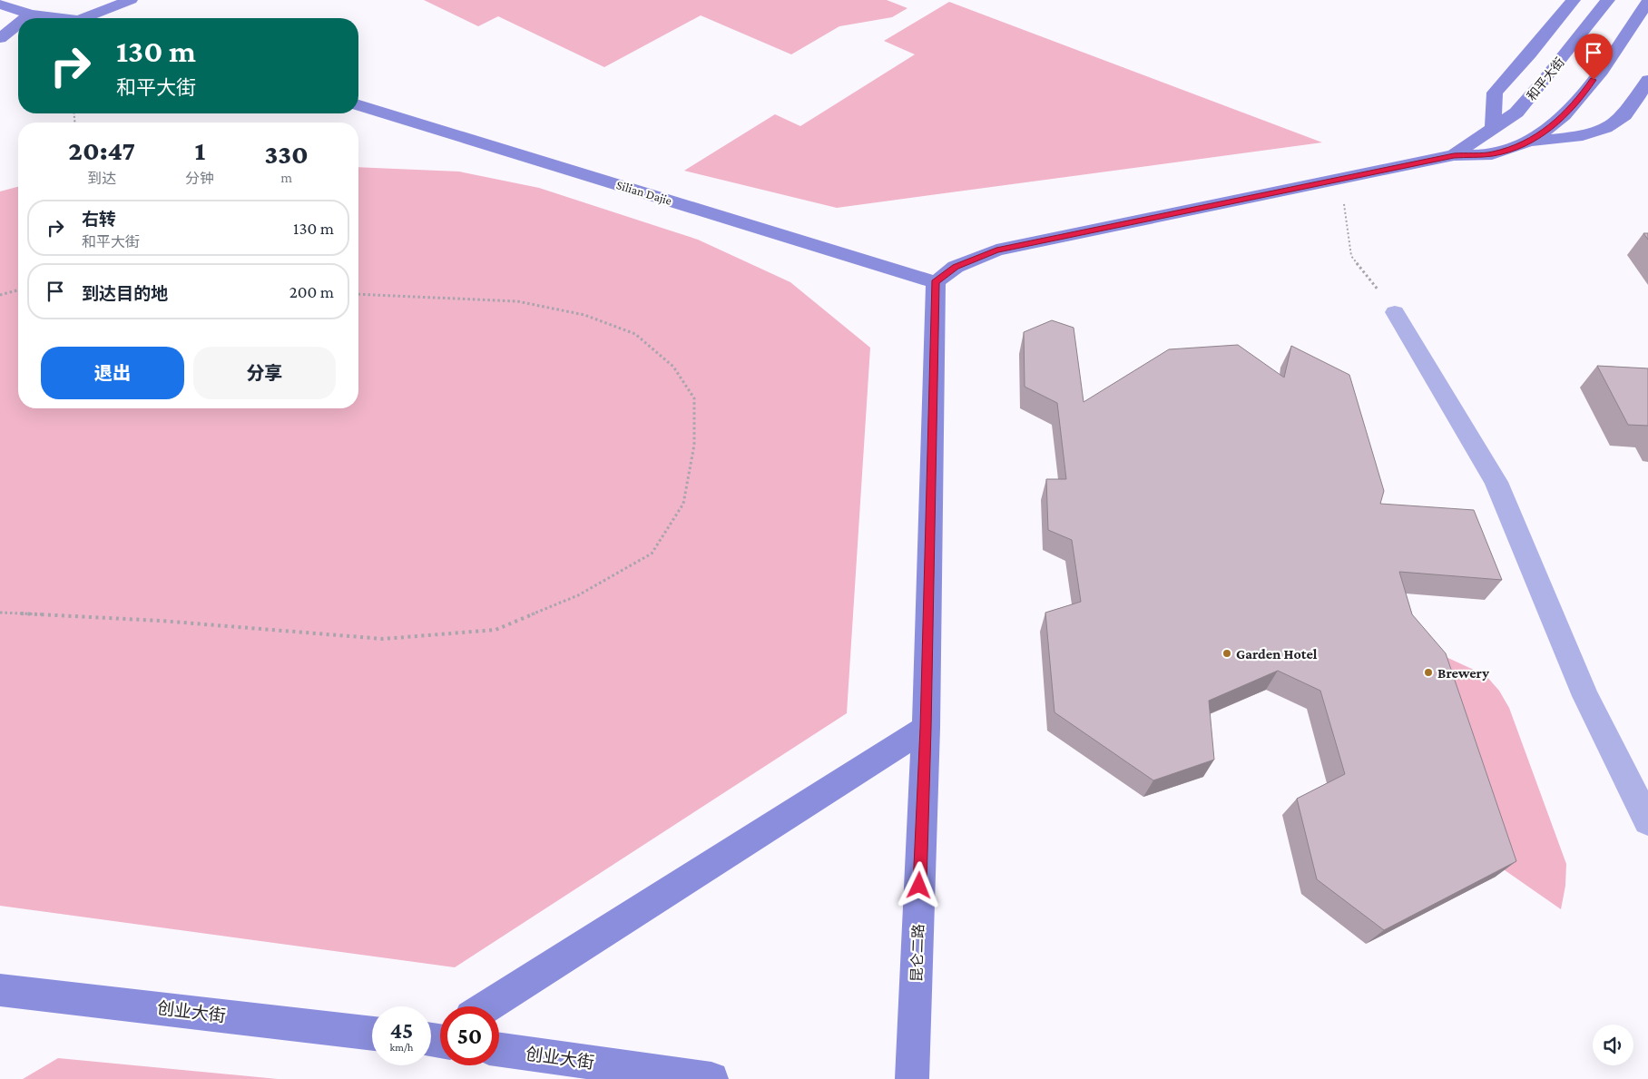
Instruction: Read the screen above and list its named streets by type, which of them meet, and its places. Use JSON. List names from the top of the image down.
{
  "streets": {
    "main road": [
      "和平大街",
      "Silian Dajie",
      "昆仑二路",
      "创业大街"
    ]
  },
  "crossings": [
    ["和平大街", "Silian Dajie"],
    ["和平大街", "昆仑二路"],
    ["Silian Dajie", "昆仑二路"]
  ],
  "places": ["Garden Hotel", "Brewery"],
  "page": {
    "turn": ["130 m", "和平大街"],
    "eta": [
      "20:47",
      "到达",
      "1",
      "分钟",
      "330",
      "m"
    ],
    "list": [
      {
        "name": "右转",
        "note": "和平大街",
        "value": "130 m"
      },
      {
        "name": "到达目的地",
        "value": "200 m"
      }
    ],
    "buttons": ["退出", "分享"],
    "speed": "45 km/h",
    "limit": "50"
  }
}
